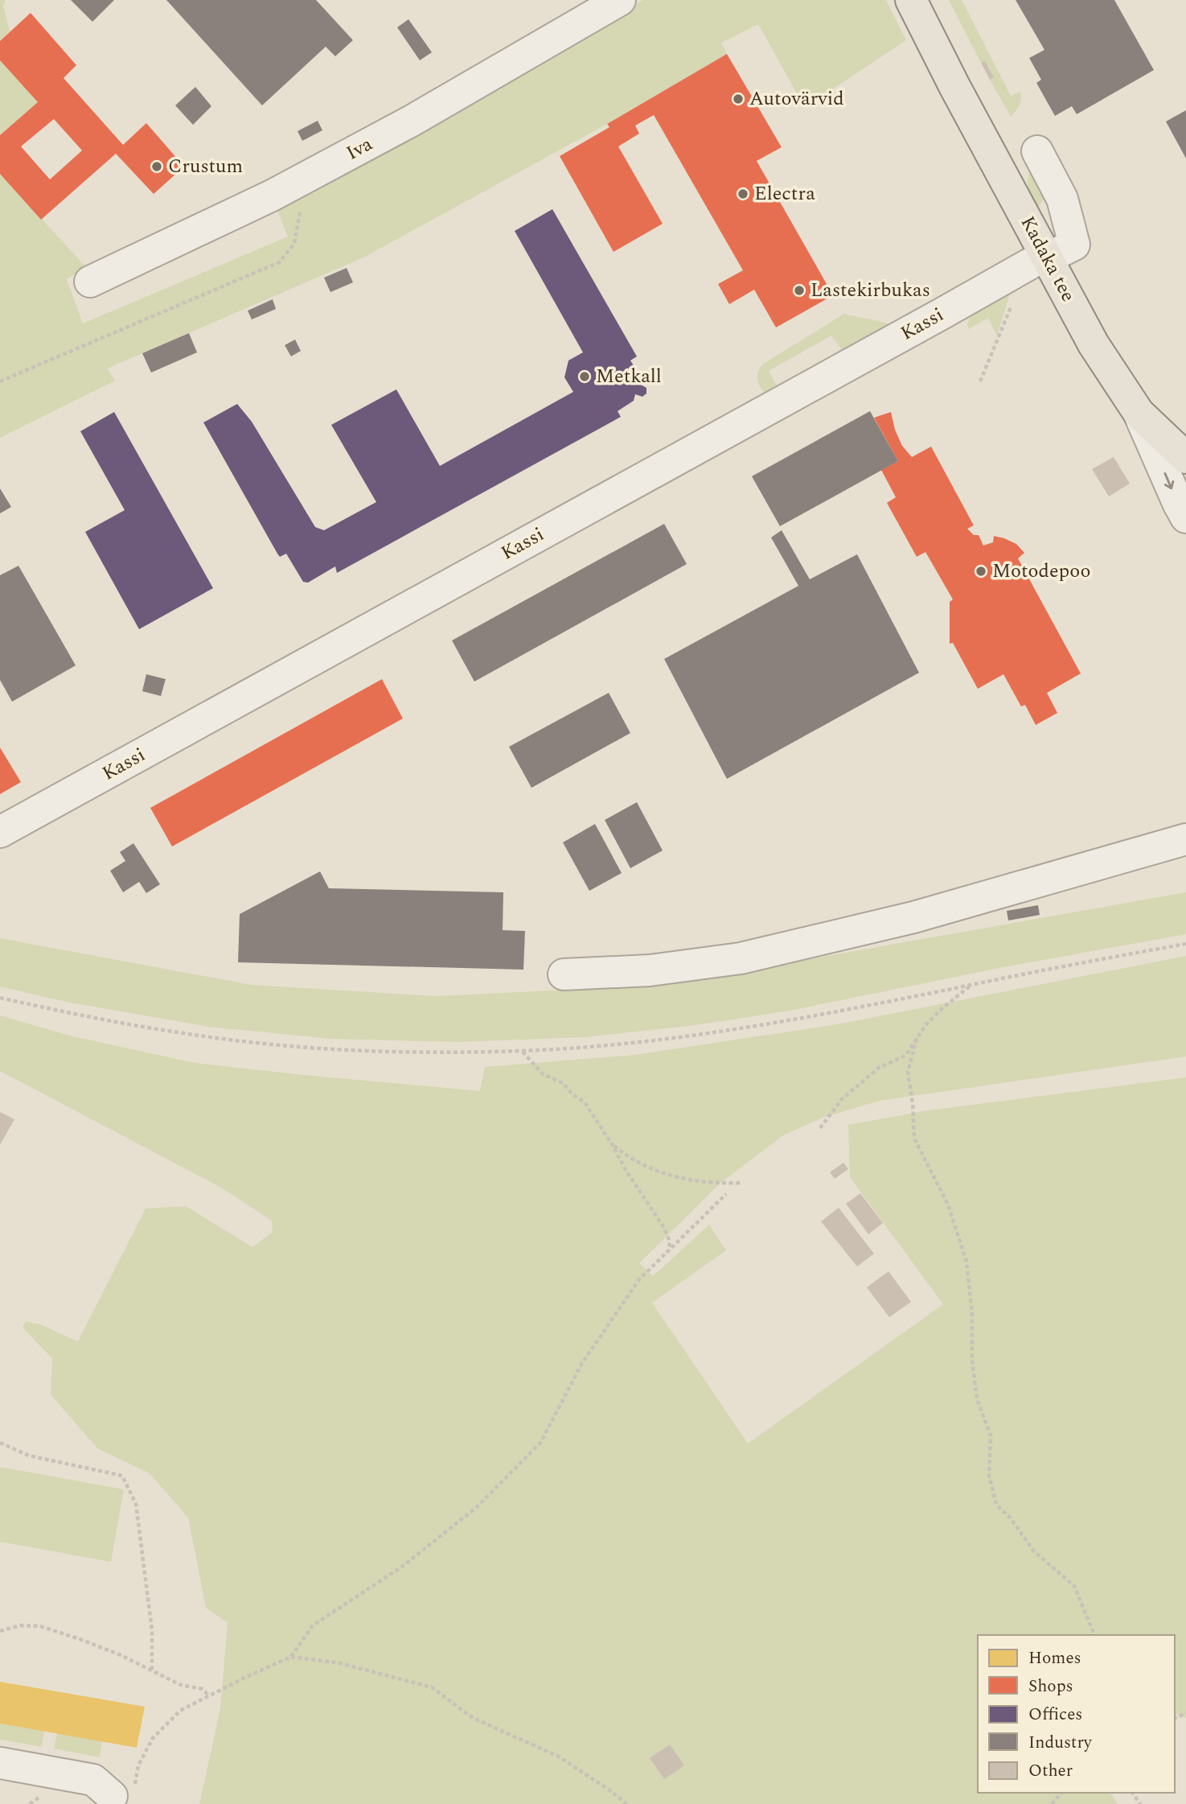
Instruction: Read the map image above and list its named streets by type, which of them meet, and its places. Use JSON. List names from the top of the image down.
{
  "streets": {
    "main road": ["Kadaka tee"],
    "street": ["Iva", "Kassi"]
  },
  "crossings": [
    ["Kadaka tee", "Kassi"]
  ],
  "places": [
    "Autovärvid",
    "Crustum",
    "Electra",
    "Lastekirbukas",
    "Metkall",
    "Motodepoo"
  ],
  "legend": [
    "Homes",
    "Shops",
    "Offices",
    "Industry",
    "Other"
  ]
}
